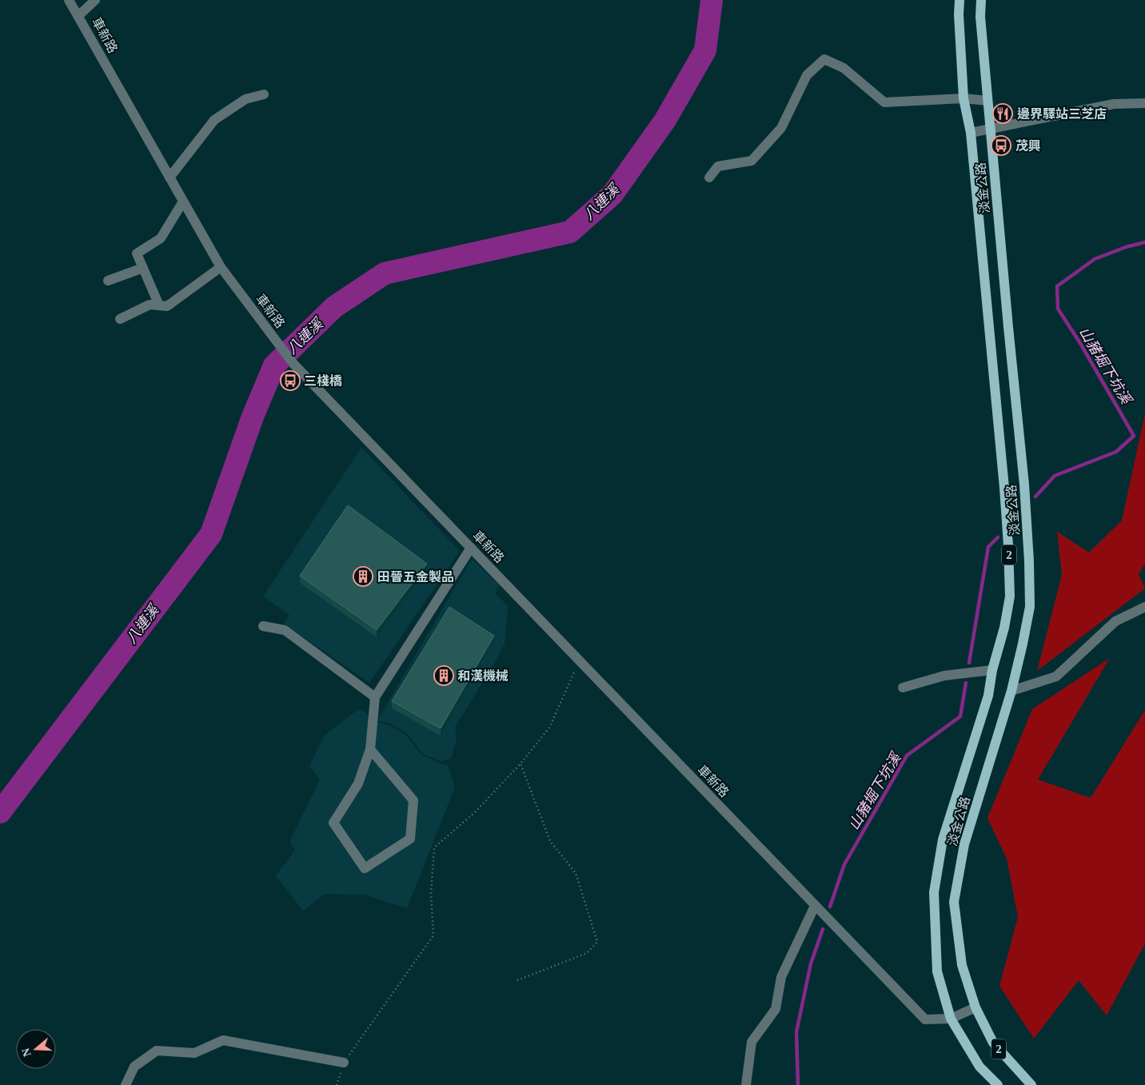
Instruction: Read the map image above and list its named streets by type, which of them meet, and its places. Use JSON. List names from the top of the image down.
{
  "streets": {
    "main road": ["淡金公路", "2"],
    "street": ["車新路"]
  },
  "crossings": [
    ["車新路", "淡金公路"]
  ],
  "water": ["八連溪", "山豬堀下坑溪"],
  "places": {
    "restaurant": ["邊界驛站三芝店"],
    "bus stop": ["茂興", "三棧橋"],
    "building": ["田晉五金製品", "和漢機械"]
  },
  "north": "left"
}
